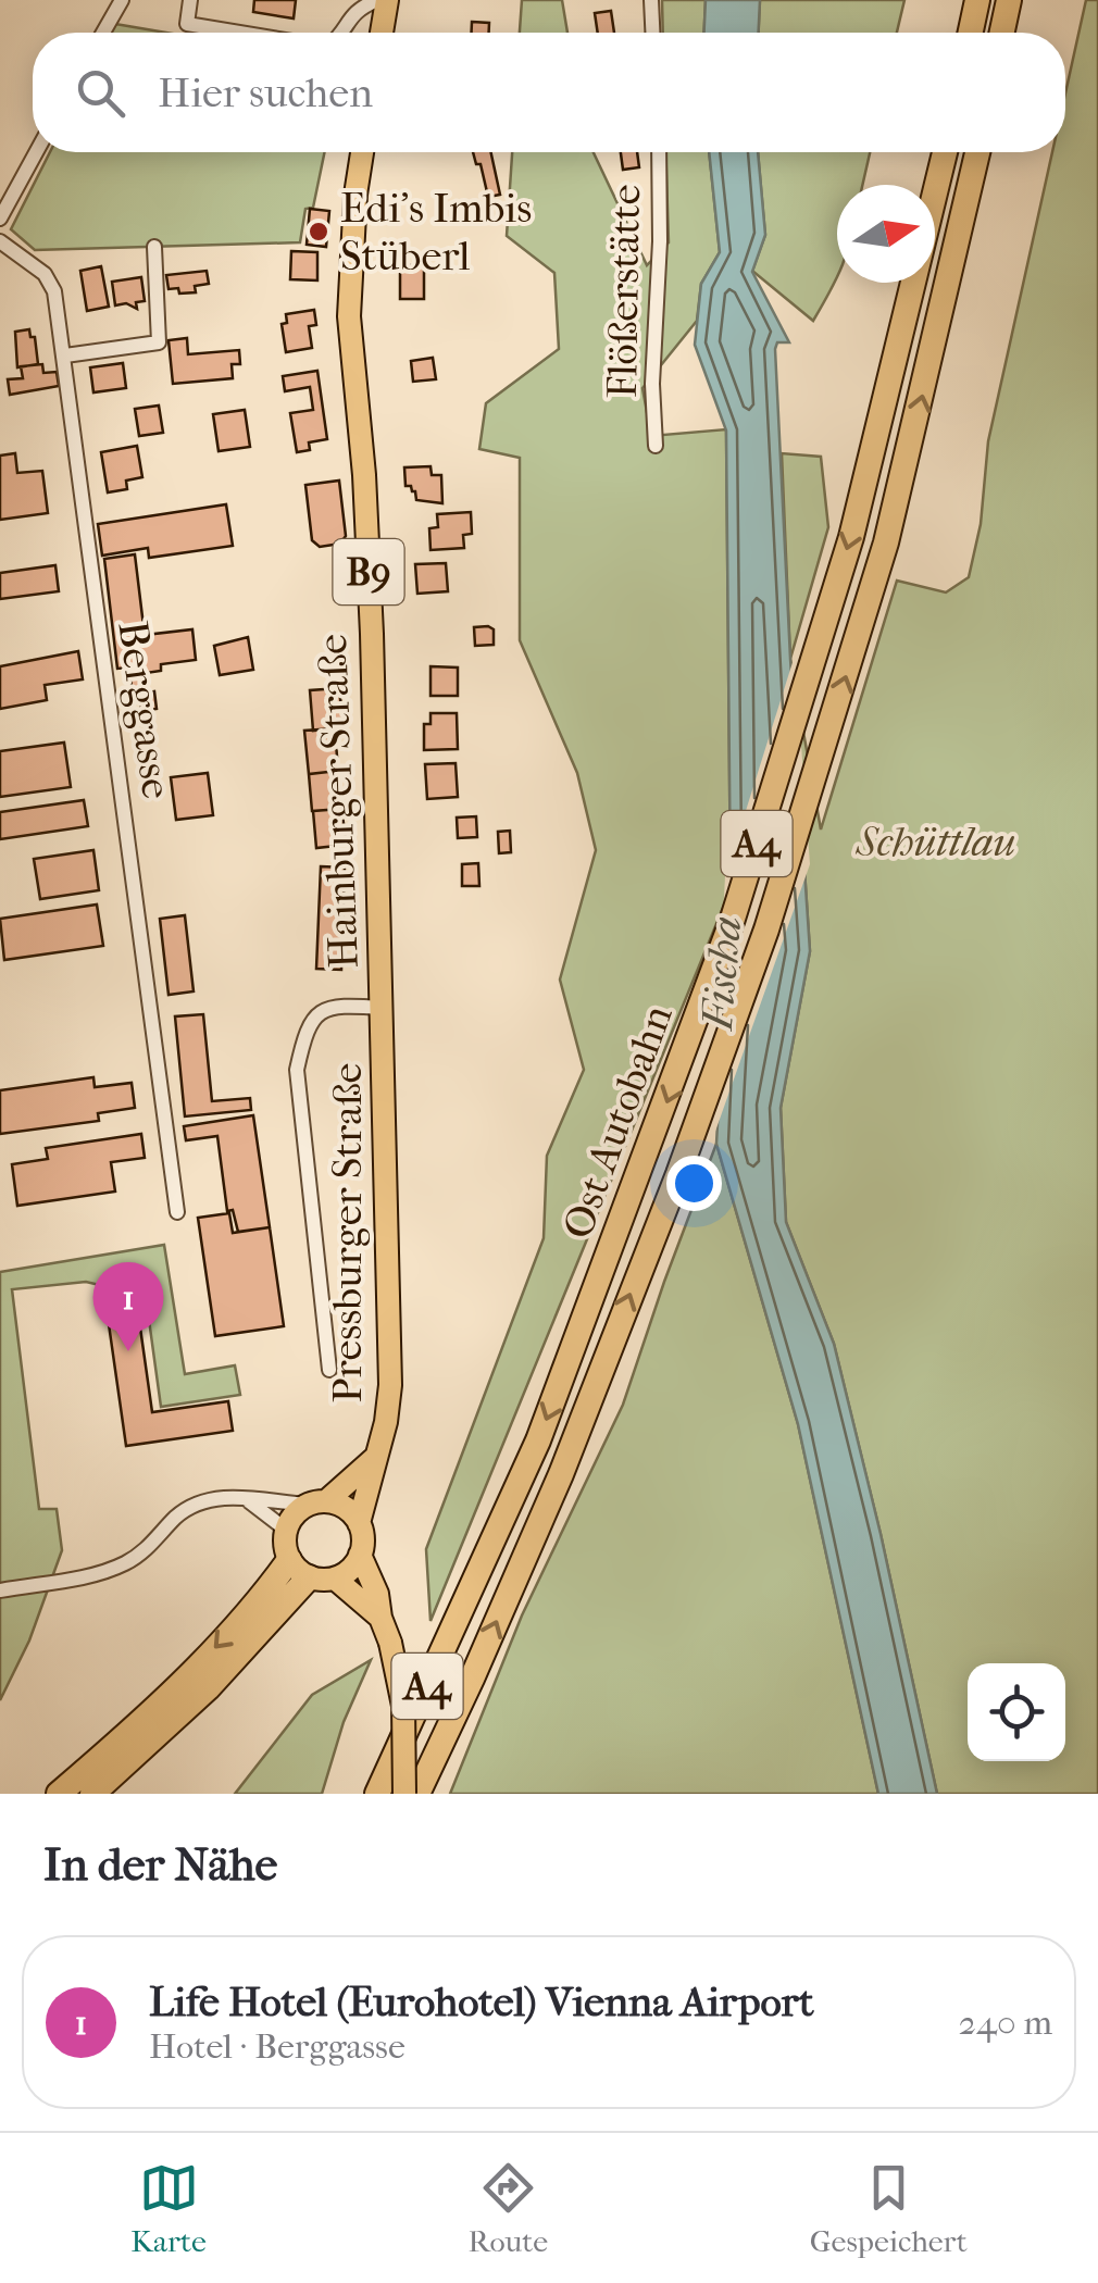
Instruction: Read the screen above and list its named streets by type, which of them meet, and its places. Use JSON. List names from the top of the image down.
{
  "streets": {
    "highway": ["A4", "Ost Autobahn"],
    "main road": ["B9", "Hainburger Straße", "Pressburger Straße"],
    "street": ["Flößerstätte", "Berggasse"]
  },
  "crossings": [
    ["B9", "Pressburger Straße"],
    ["Hainburger Straße", "Pressburger Straße"]
  ],
  "water": ["Fischa"],
  "parks": ["Schüttlau"],
  "places": ["Edi's Imbis Stüberl"],
  "north": "right",
  "page": {
    "search": "Hier suchen",
    "pins": "1",
    "heading": "In der Nähe",
    "list": [
      {
        "mark": "1",
        "name": "Life Hotel (Eurohotel) Vienna Airport",
        "note": "Hotel · Berggasse",
        "value": "240 m"
      }
    ],
    "nav": ["Karte", "Route", "Gespeichert"]
  }
}
